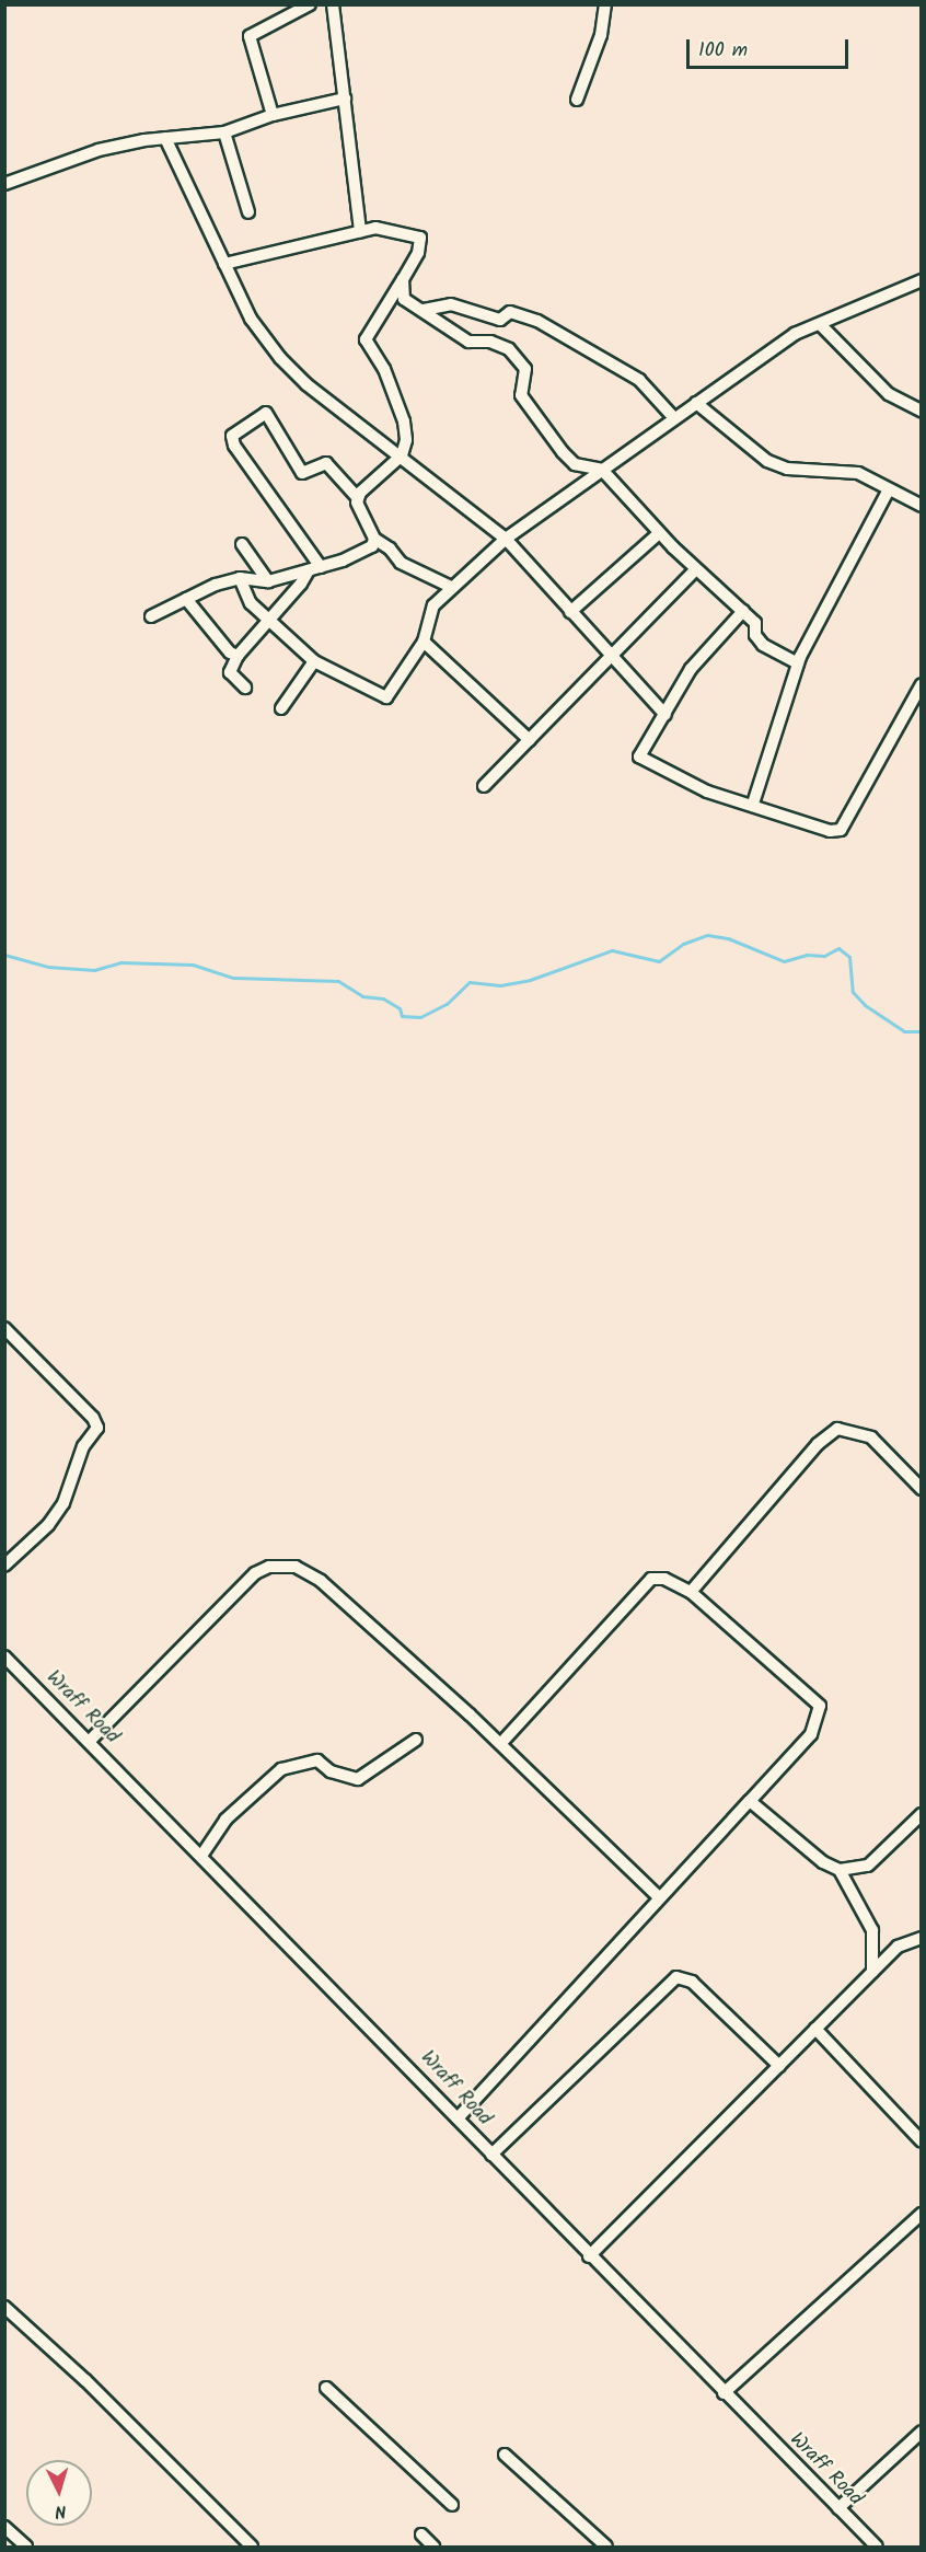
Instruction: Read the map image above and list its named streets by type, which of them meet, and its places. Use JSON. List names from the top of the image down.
{
  "streets": {
    "street": ["Wraff Road"]
  },
  "scale_bar": "100 m",
  "north": "bottom"
}
